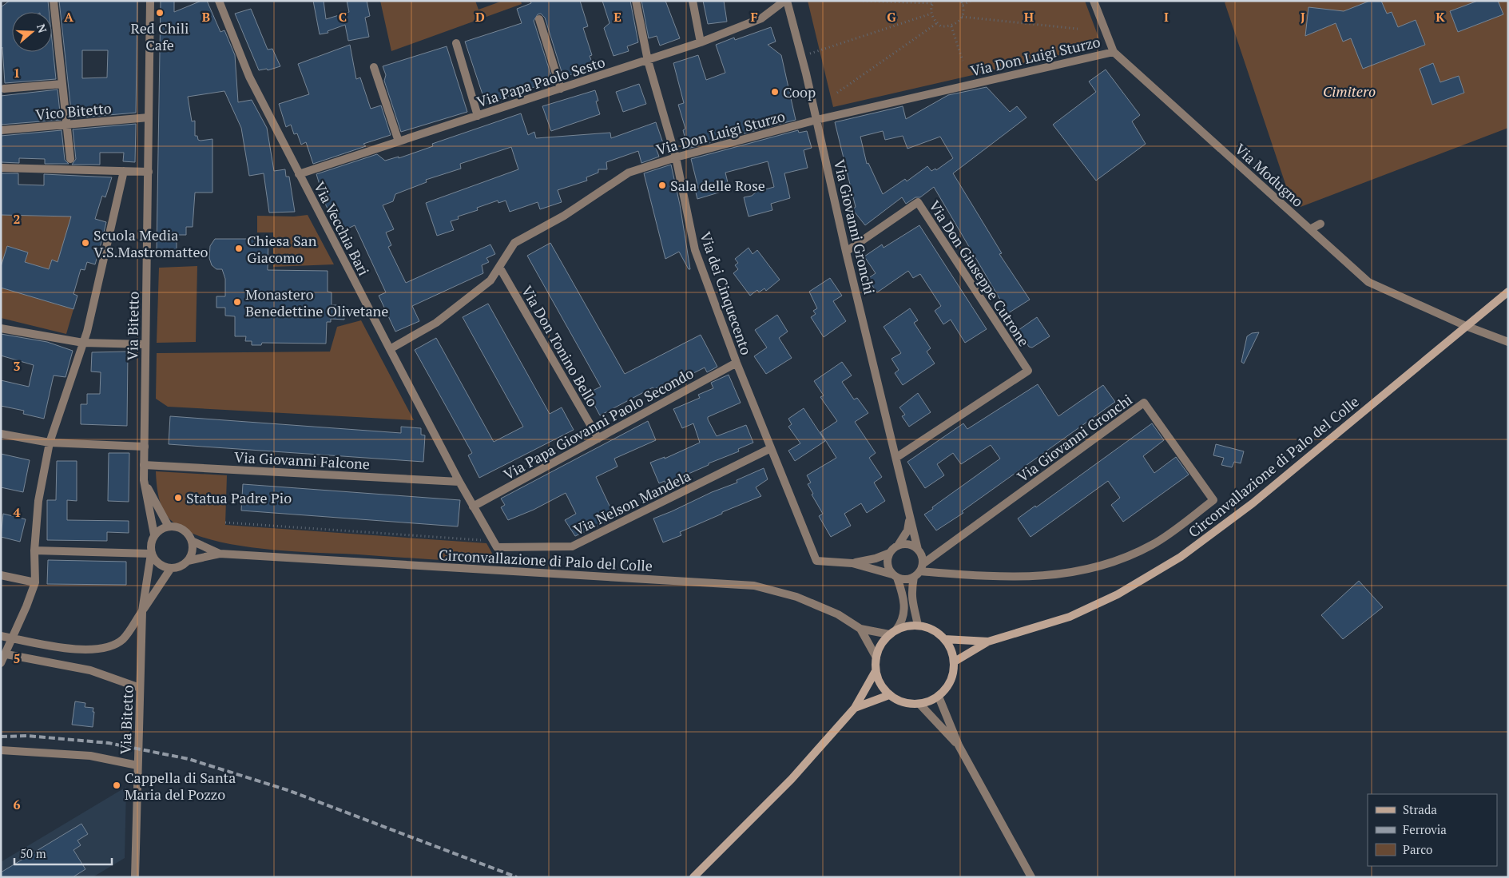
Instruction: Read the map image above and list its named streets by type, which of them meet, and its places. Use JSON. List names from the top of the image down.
{
  "streets": {
    "main road": ["Circonvallazione di Palo del Colle"],
    "street": [
      "Via Don Luigi Sturzo",
      "Via Papa Paolo Sesto",
      "Vico Bitetto",
      "Via Modugno",
      "Via Giovanni Gronchi",
      "Via Vecchia Bari",
      "Via Don Giuseppe Cutrone",
      "Via dei Cinquecento",
      "Via Bitetto",
      "Via Don Tonino Bello",
      "Via Papa Giovanni Paolo Secondo",
      "Via Giovanni Falcone",
      "Via Nelson Mandela"
    ]
  },
  "crossings": [
    ["Via Don Luigi Sturzo", "Via Modugno"],
    ["Via Don Luigi Sturzo", "Via Giovanni Gronchi"],
    ["Via Don Luigi Sturzo", "Via Vecchia Bari"],
    ["Via Don Luigi Sturzo", "Via dei Cinquecento"],
    ["Via Don Luigi Sturzo", "Via Don Tonino Bello"],
    ["Via Papa Paolo Sesto", "Via Giovanni Gronchi"],
    ["Via Papa Paolo Sesto", "Via Vecchia Bari"],
    ["Via Papa Paolo Sesto", "Via dei Cinquecento"],
    ["Vico Bitetto", "Via Bitetto"],
    ["Via Modugno", "Circonvallazione di Palo del Colle"],
    ["Via Giovanni Gronchi", "Via Don Giuseppe Cutrone"],
    ["Via Vecchia Bari", "Via Papa Giovanni Paolo Secondo"],
    ["Via Vecchia Bari", "Via Giovanni Falcone"],
    ["Via Vecchia Bari", "Via Nelson Mandela"],
    ["Via dei Cinquecento", "Via Papa Giovanni Paolo Secondo"],
    ["Via dei Cinquecento", "Via Nelson Mandela"],
    ["Via Bitetto", "Via Giovanni Falcone"],
    ["Via Don Tonino Bello", "Via Papa Giovanni Paolo Secondo"]
  ],
  "parks": ["Cimitero"],
  "places": [
    "Red Chili Cafe",
    "Coop",
    "Sala delle Rose",
    "Scuola Media V.S.Mastromatteo",
    "Chiesa San Giacomo",
    "Monastero Benedettine Olivetane",
    "Statua Padre Pio",
    "Cappella di Santa Maria del Pozzo"
  ],
  "legend": ["Strada", "Ferrovia", "Parco"],
  "scale_bar": "50 m",
  "north": "right",
  "grid": {
    "columns": [
      "A",
      "B",
      "C",
      "D",
      "E",
      "F",
      "G",
      "H",
      "I",
      "J",
      "K"
    ],
    "rows": [
      "1",
      "2",
      "3",
      "4",
      "5",
      "6"
    ]
  }
}
